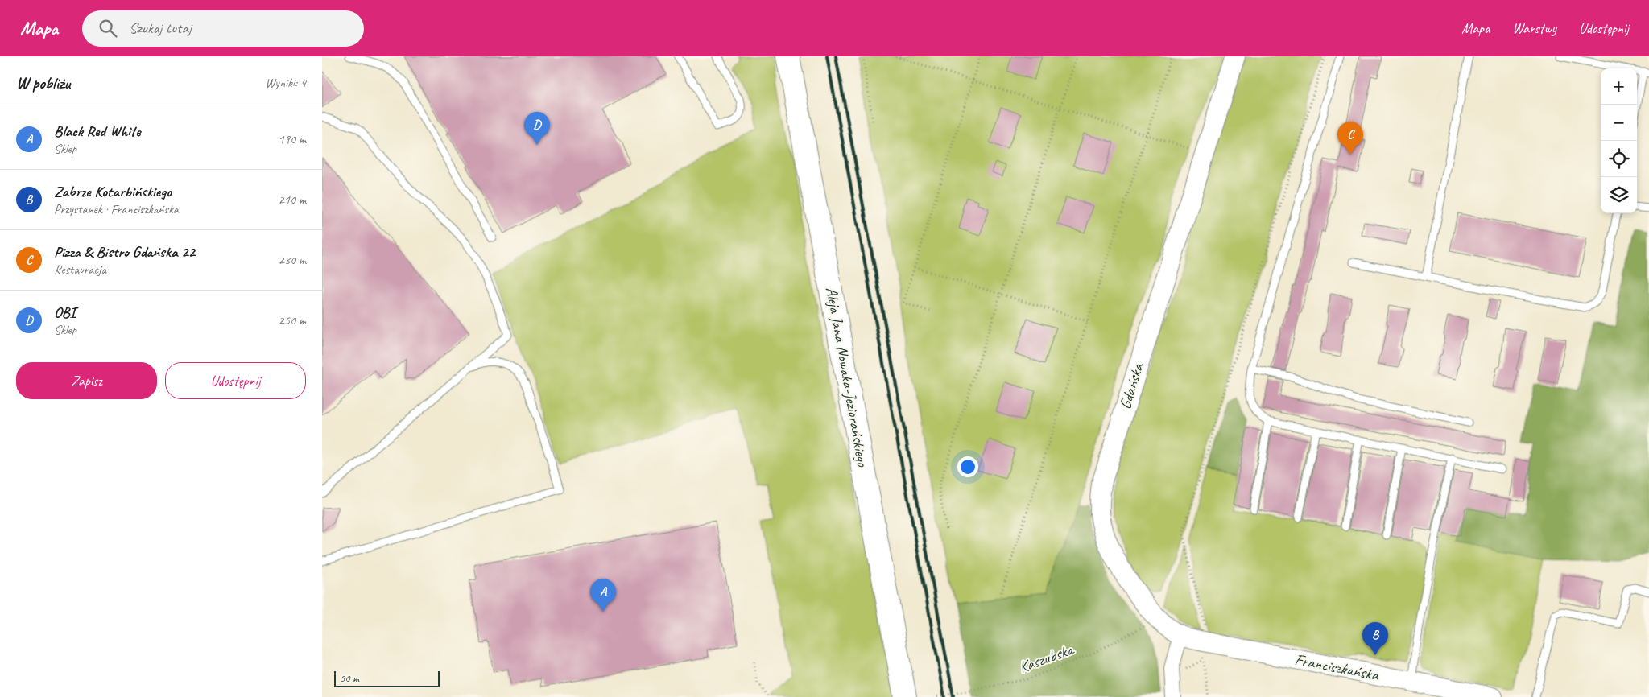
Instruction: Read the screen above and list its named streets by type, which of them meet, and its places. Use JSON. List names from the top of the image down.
{
  "streets": {
    "main road": ["Aleja Jana Nowaka-Jeziorańskiego"],
    "street": ["Gdańska", "Franciszkańska"],
    "path": ["Kaszubska"]
  },
  "crossings": [
    ["Gdańska", "Kaszubska"],
    ["Gdańska", "Franciszkańska"]
  ],
  "scale_bar": "50 m",
  "page": {
    "header": "Mapa",
    "search": "Szukaj tutaj",
    "nav": ["Mapa", "Warstwy", "Udostępnij"],
    "heading": ["W pobliżu", "Wyniki: 4"],
    "map_buttons": ["+", "−"],
    "list": [
      {
        "mark": "A",
        "name": "Black Red White",
        "note": "Sklep",
        "value": "190 m"
      },
      {
        "mark": "B",
        "name": "Zabrze Kotarbińskiego",
        "note": "Przystanek · Franciszkańska",
        "value": "210 m"
      },
      {
        "mark": "C",
        "name": "Pizza & Bistro Gdańska 22",
        "note": "Restauracja",
        "value": "230 m"
      },
      {
        "mark": "D",
        "name": "OBI",
        "note": "Sklep",
        "value": "250 m"
      }
    ],
    "pins": [
      "D",
      "C",
      "A",
      "B"
    ],
    "buttons": ["Zapisz", "Udostępnij"],
    "scale": "50 m"
  }
}
